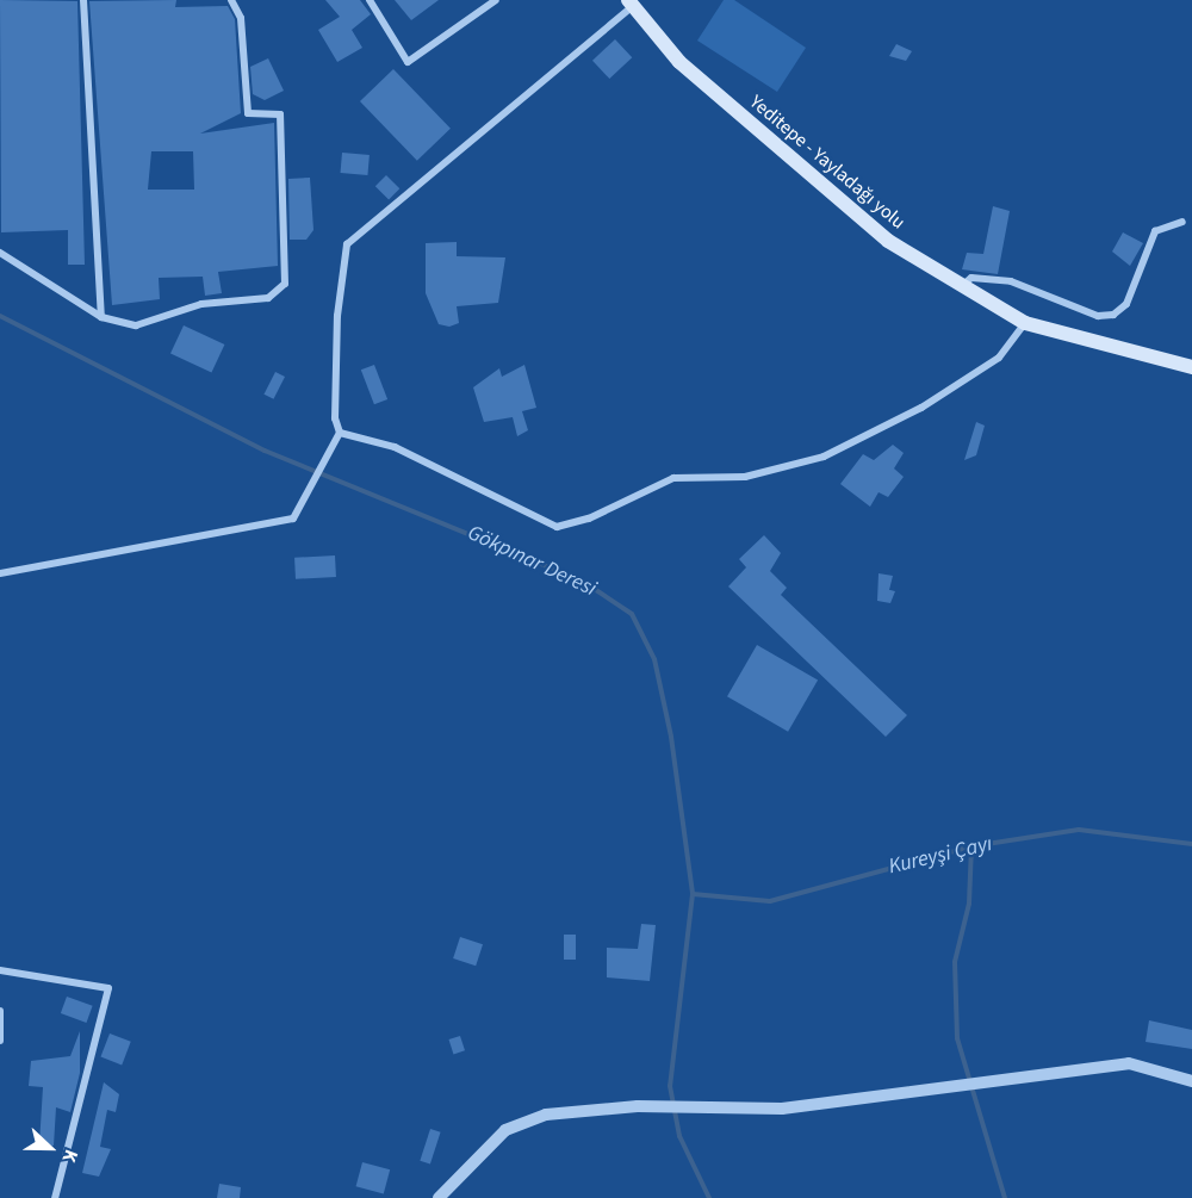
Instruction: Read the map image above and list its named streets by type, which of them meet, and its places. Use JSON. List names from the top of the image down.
{
  "streets": {
    "main road": ["Yeditepe - Yayladağı yolu"]
  },
  "water": ["Gökpınar Deresi", "Kureyşi Çayı"],
  "north": "right"
}
